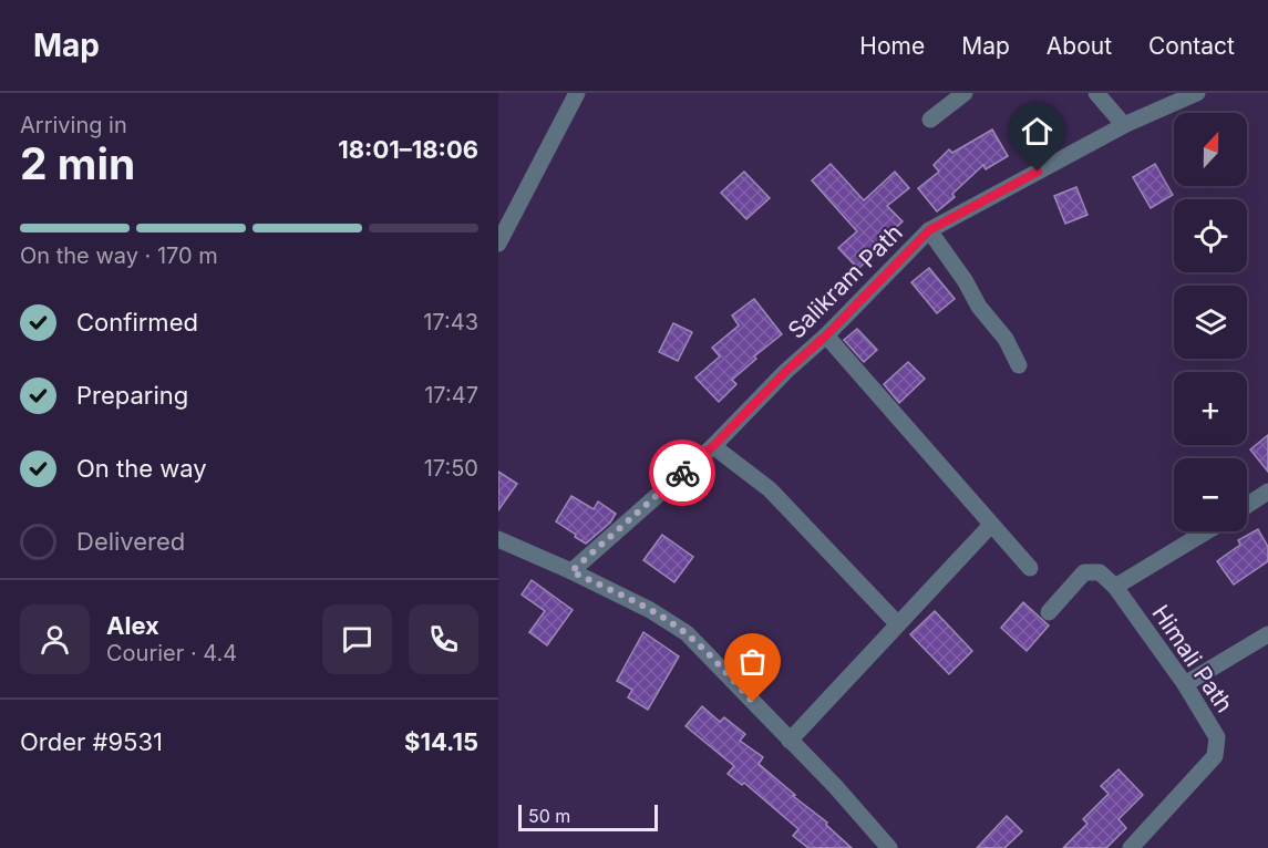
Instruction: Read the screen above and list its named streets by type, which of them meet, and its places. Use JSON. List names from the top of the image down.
{
  "streets": {
    "street": ["Salikram Path", "Himali Path"]
  },
  "scale_bar": "50 m",
  "north": "top",
  "page": {
    "header": "Map",
    "nav": [
      "Home",
      "Map",
      "About",
      "Contact"
    ],
    "heading": ["2 min", "Arriving in", "18:01–18:06"],
    "panel": [
      "Alex",
      "Courier · 4.4",
      "Order #9531",
      "$14.15"
    ],
    "map_buttons": ["+", "−"],
    "bar": "On the way · 170 m",
    "list": [
      ["Confirmed", "17:43"],
      ["Preparing", "17:47"],
      ["On the way", "17:50"],
      "Delivered"
    ],
    "scale": "50 m"
  }
}
